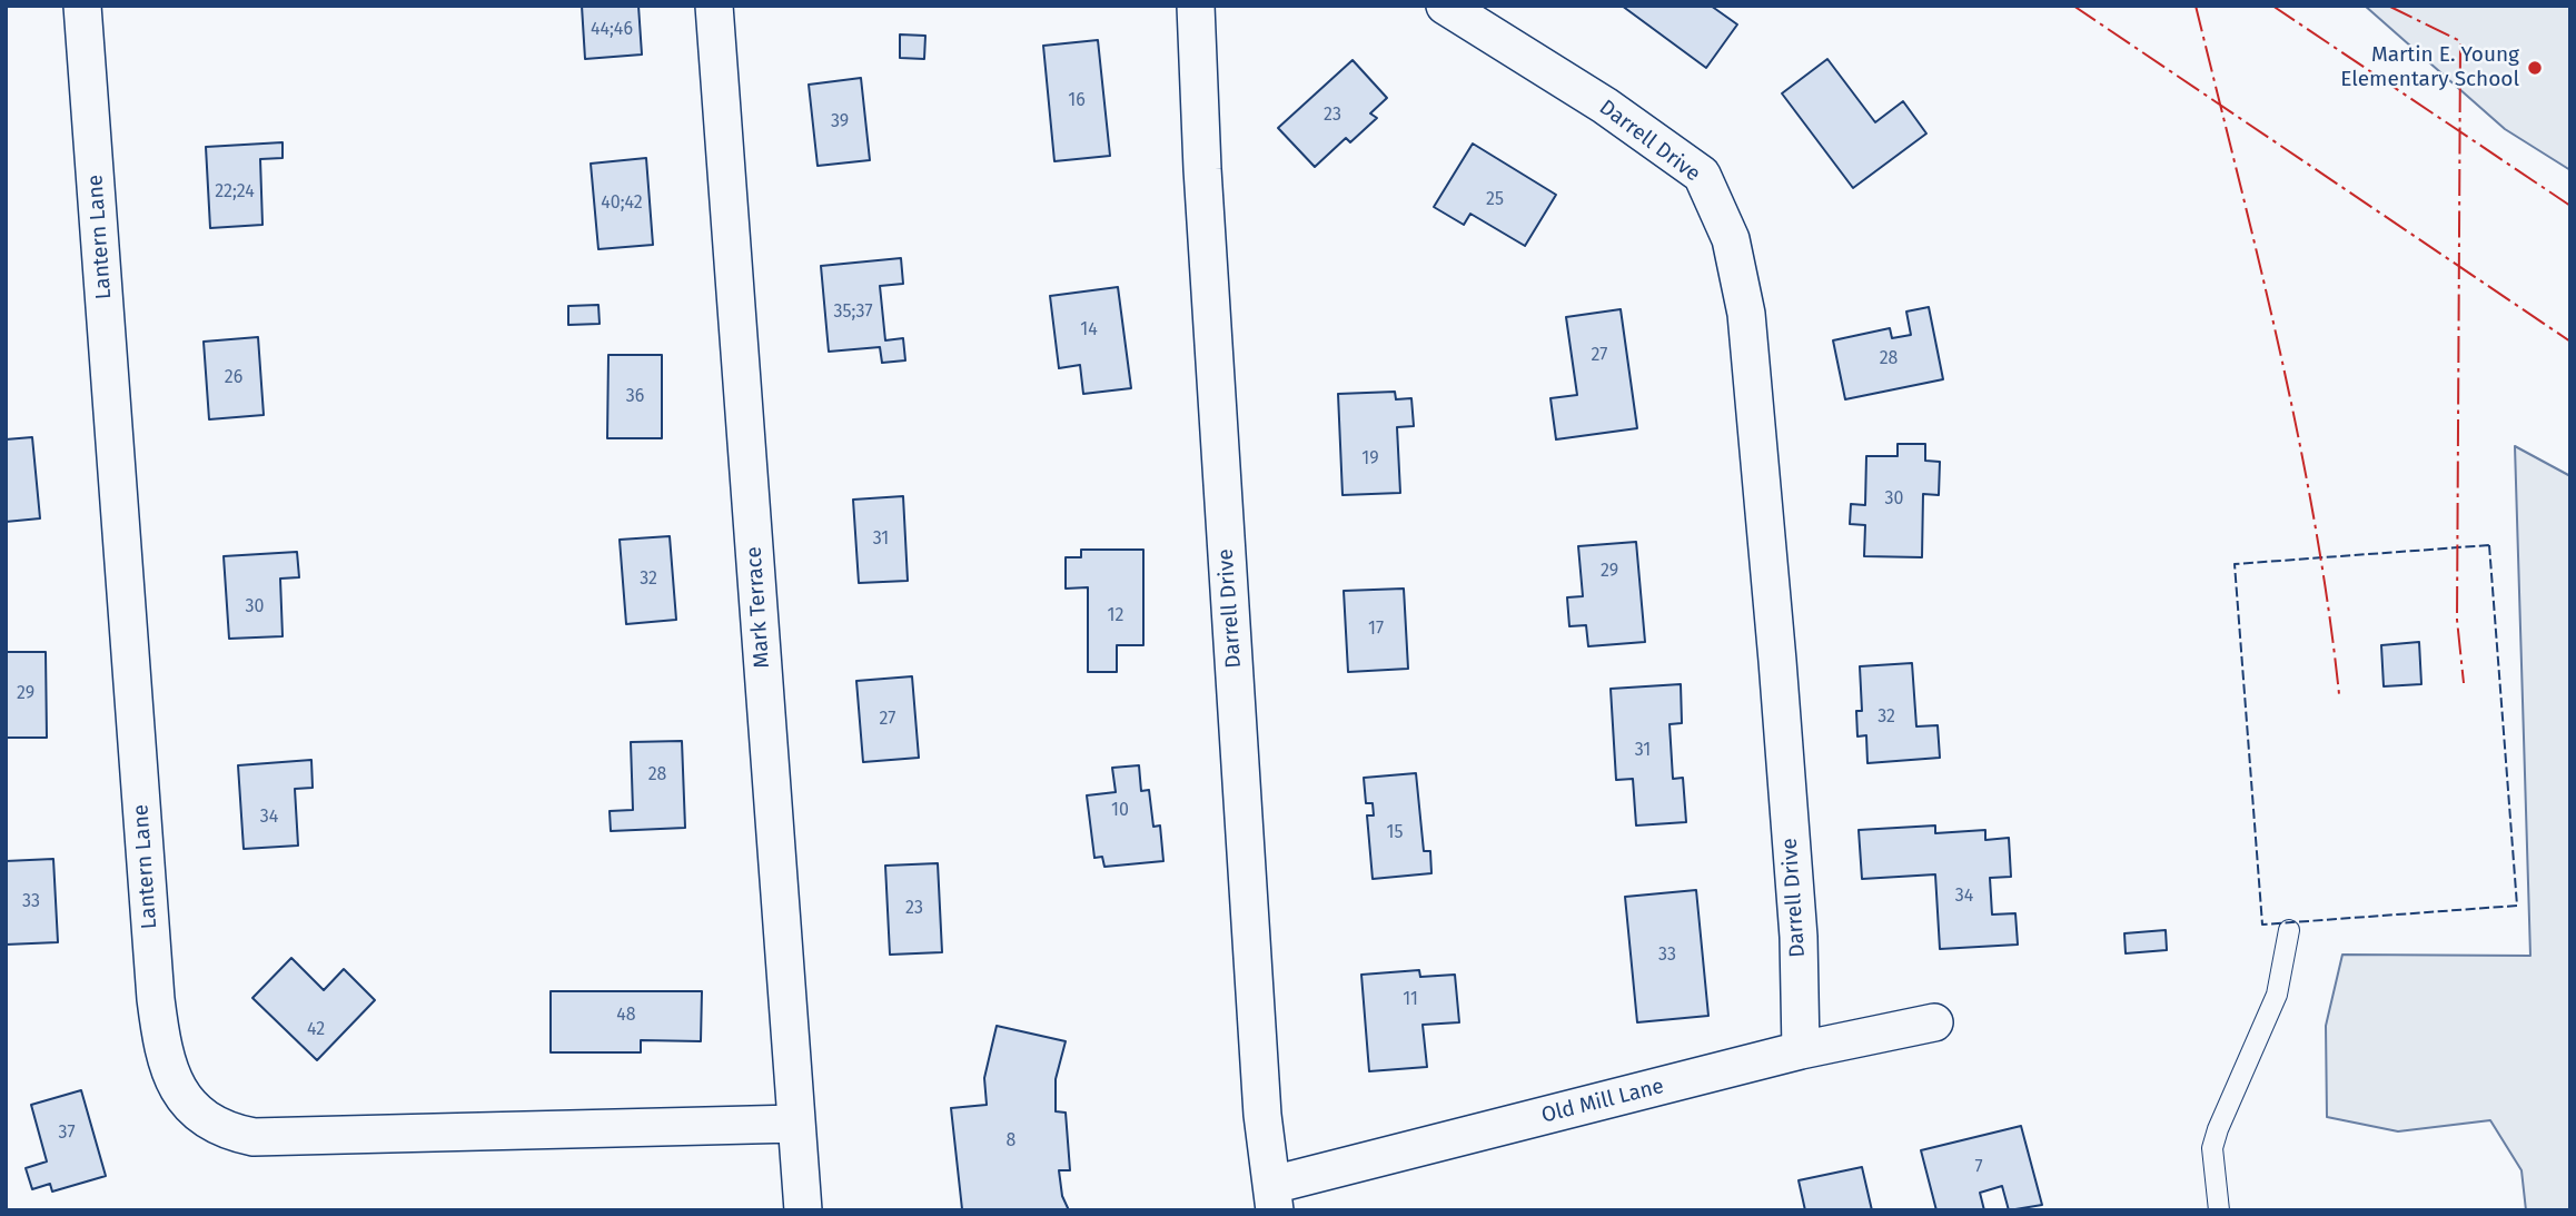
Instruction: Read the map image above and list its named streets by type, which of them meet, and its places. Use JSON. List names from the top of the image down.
{
  "streets": {
    "street": [
      "Darrell Drive",
      "Lantern Lane",
      "Mark Terrace",
      "Old Mill Lane"
    ]
  },
  "crossings": [
    ["Darrell Drive", "Old Mill Lane"],
    ["Lantern Lane", "Mark Terrace"]
  ],
  "places": ["Martin E. Young Elementary School"],
  "house_numbers": [
    "44;46",
    "16",
    "23",
    "39",
    "22;24",
    "25",
    "40;42",
    "35;37",
    "14",
    "27",
    "28",
    "26",
    "36",
    "19",
    "30",
    "31",
    "29",
    "32",
    "30",
    "12",
    "17",
    "29",
    "32",
    "27",
    "31",
    "28",
    "10",
    "34",
    "15",
    "34",
    "33",
    "23",
    "33",
    "11",
    "48",
    "42",
    "37",
    "8",
    "7"
  ]
}
